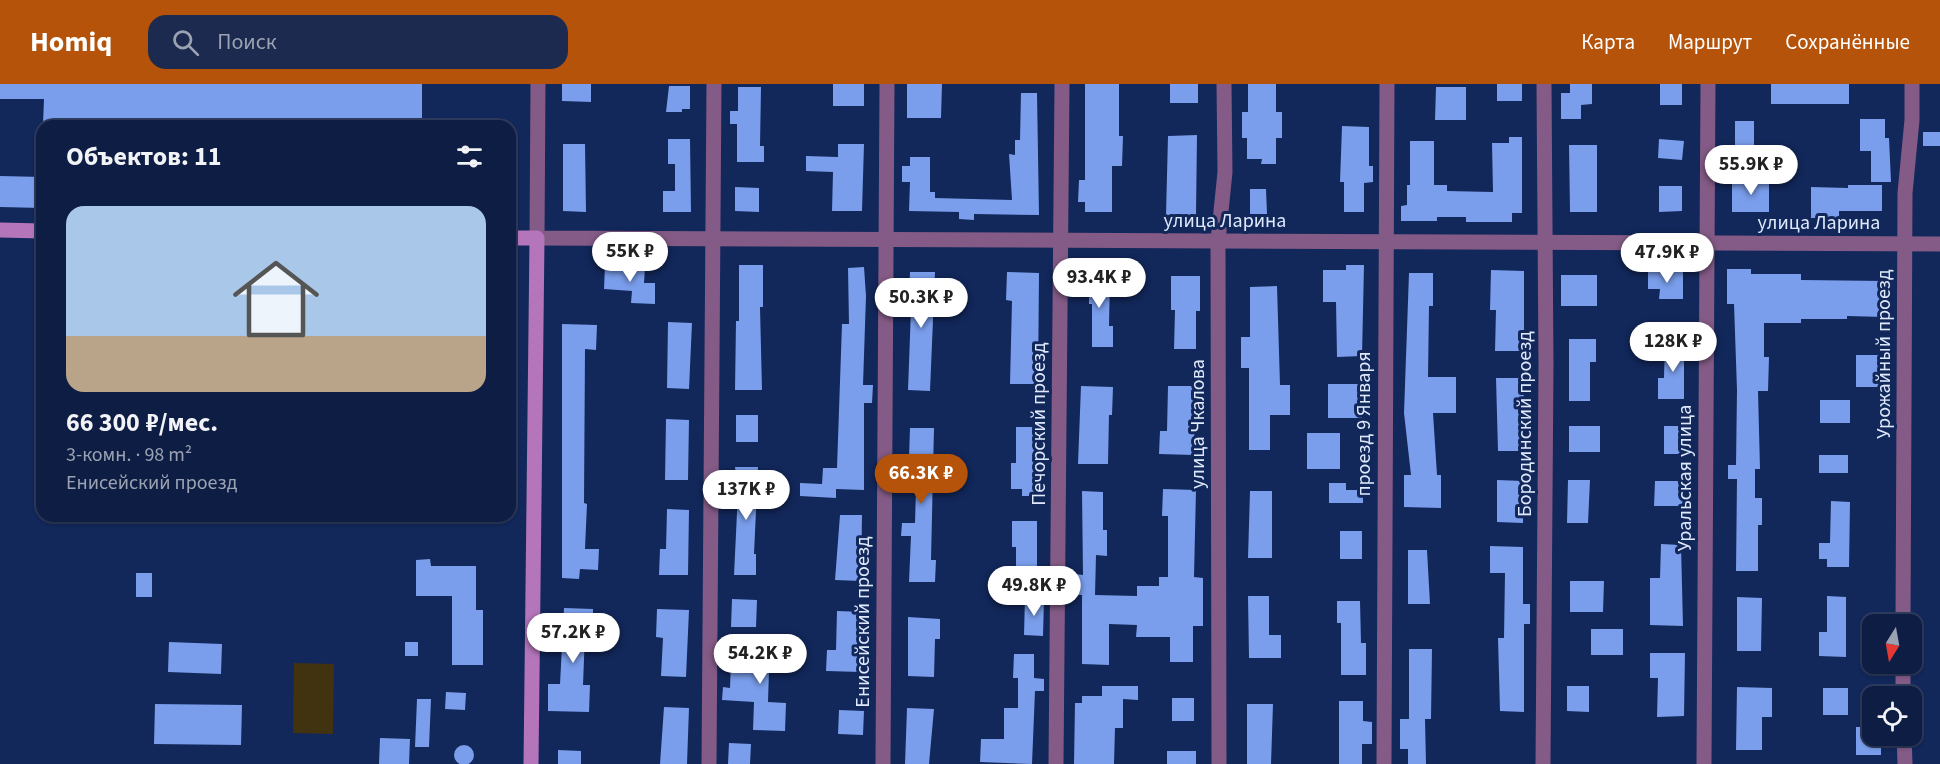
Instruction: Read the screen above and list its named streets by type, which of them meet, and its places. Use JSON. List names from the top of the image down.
{
  "streets": {
    "main road": ["улица Ларина"],
    "street": [
      "Урожайный проезд",
      "Печорский проезд",
      "улица Чкалова",
      "проезд 9 Января",
      "Бородинский проезд",
      "Уральская улица",
      "Енисейский проезд"
    ]
  },
  "crossings": [
    ["улица Ларина", "Урожайный проезд"],
    ["улица Ларина", "Печорский проезд"],
    ["улица Ларина", "улица Чкалова"],
    ["улица Ларина", "проезд 9 Января"],
    ["улица Ларина", "Бородинский проезд"],
    ["улица Ларина", "Уральская улица"],
    ["улица Ларина", "Енисейский проезд"]
  ],
  "north": "bottom",
  "page": {
    "header": "Homiq",
    "search": "Поиск",
    "nav": ["Карта", "Маршрут", "Сохранённые"],
    "heading": "Объектов: 11",
    "price": [
      "55.9K ₽",
      "55K ₽",
      "47.9K ₽",
      "93.4K ₽",
      "50.3K ₽",
      "128K ₽",
      "66.3K ₽",
      "137K ₽",
      "49.8K ₽",
      "57.2K ₽",
      "54.2K ₽"
    ],
    "list": [
      {
        "name": "66 300 ₽/мес.",
        "note": "3-комн. · 98 m² · Енисейский проезд"
      }
    ]
  }
}
